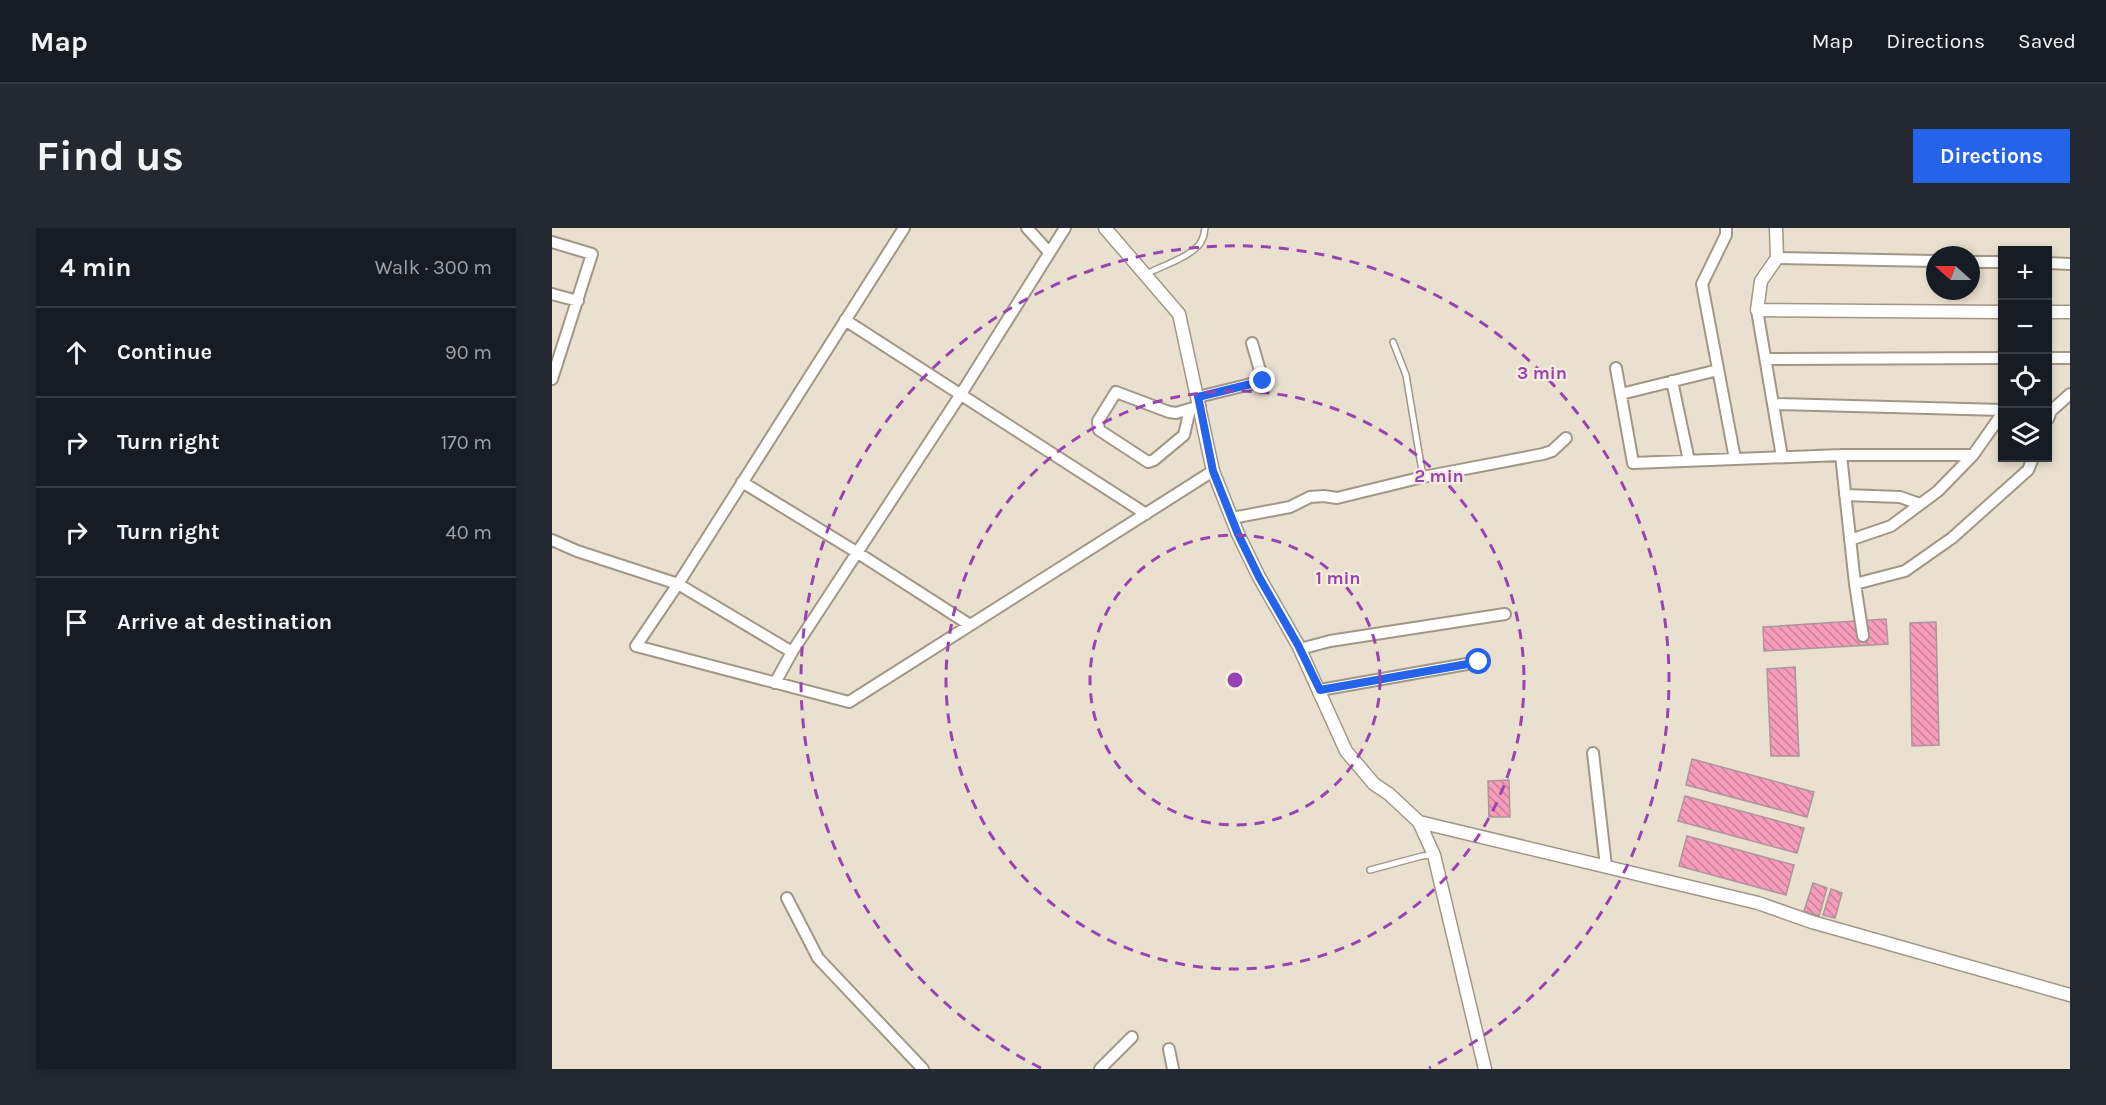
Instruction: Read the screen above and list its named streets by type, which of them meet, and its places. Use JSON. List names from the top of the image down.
{
  "north": "left",
  "page": {
    "header": "Map",
    "nav": ["Map", "Directions", "Saved"],
    "buttons": "Directions",
    "title": "Find us",
    "heading": ["4 min", "Walk · 300 m"],
    "map_buttons": ["+", "−"],
    "list": [
      ["Continue", "90 m"],
      ["Turn right", "170 m"],
      ["Turn right", "40 m"],
      "Arrive at destination"
    ]
  },
  "rings": ["3 min", "2 min", "1 min"]
}
